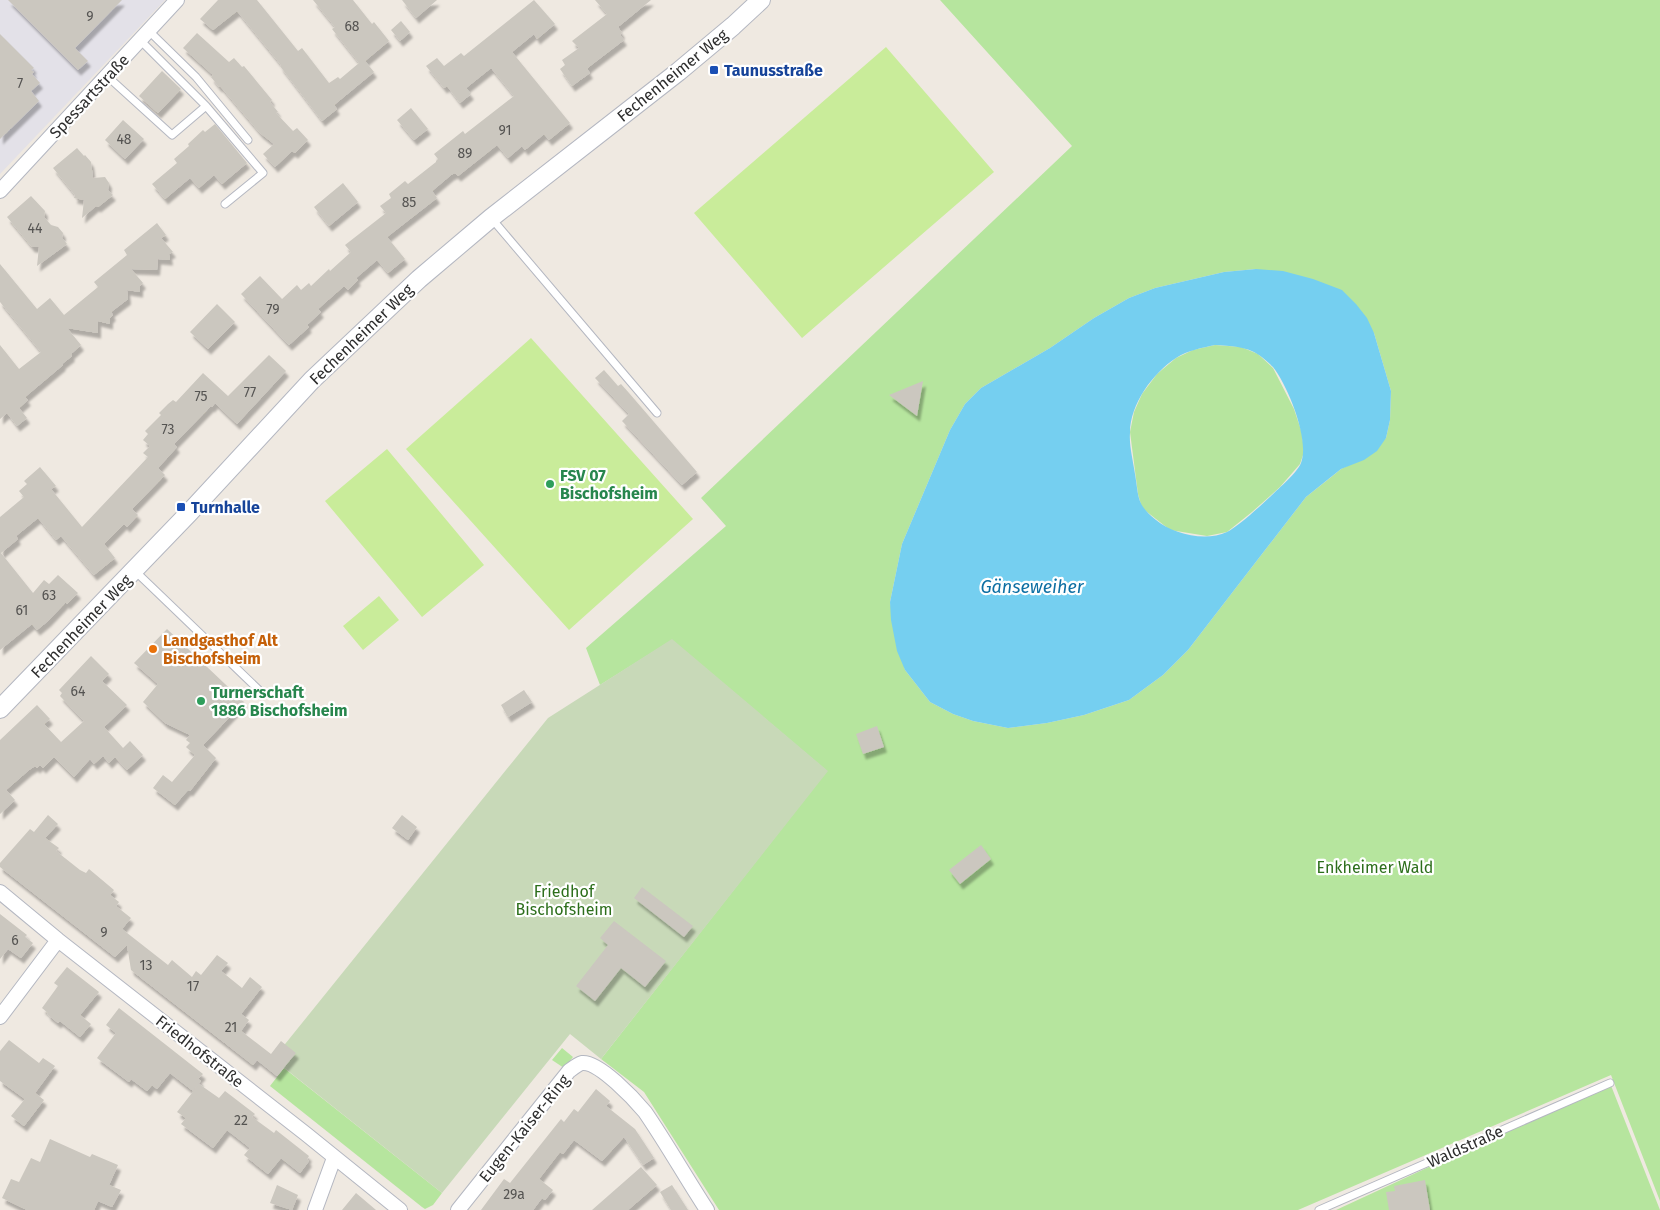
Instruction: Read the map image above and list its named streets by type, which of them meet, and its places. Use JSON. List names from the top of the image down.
{
  "streets": {
    "street": [
      "Fechenheimer Weg",
      "Spessartstraße",
      "Friedhofstraße",
      "Eugen-Kaiser-Ring"
    ],
    "lane": ["Waldstraße"]
  },
  "water": ["Gänseweiher"],
  "parks": ["Enkheimer Wald", "Friedhof Bischofsheim"],
  "places": {
    "transit": ["Taunusstraße", "Turnhalle"],
    "other": ["FSV 07 Bischofsheim", "Landgasthof Alt Bischofsheim", "Turnerschaft 1886 Bischofsheim"]
  },
  "house_numbers": [
    "9",
    "68",
    "7",
    "91",
    "48",
    "89",
    "85",
    "44",
    "79",
    "77",
    "75",
    "73",
    "63",
    "61",
    "64",
    "9",
    "6",
    "13",
    "17",
    "21",
    "22",
    "29a"
  ]
}
